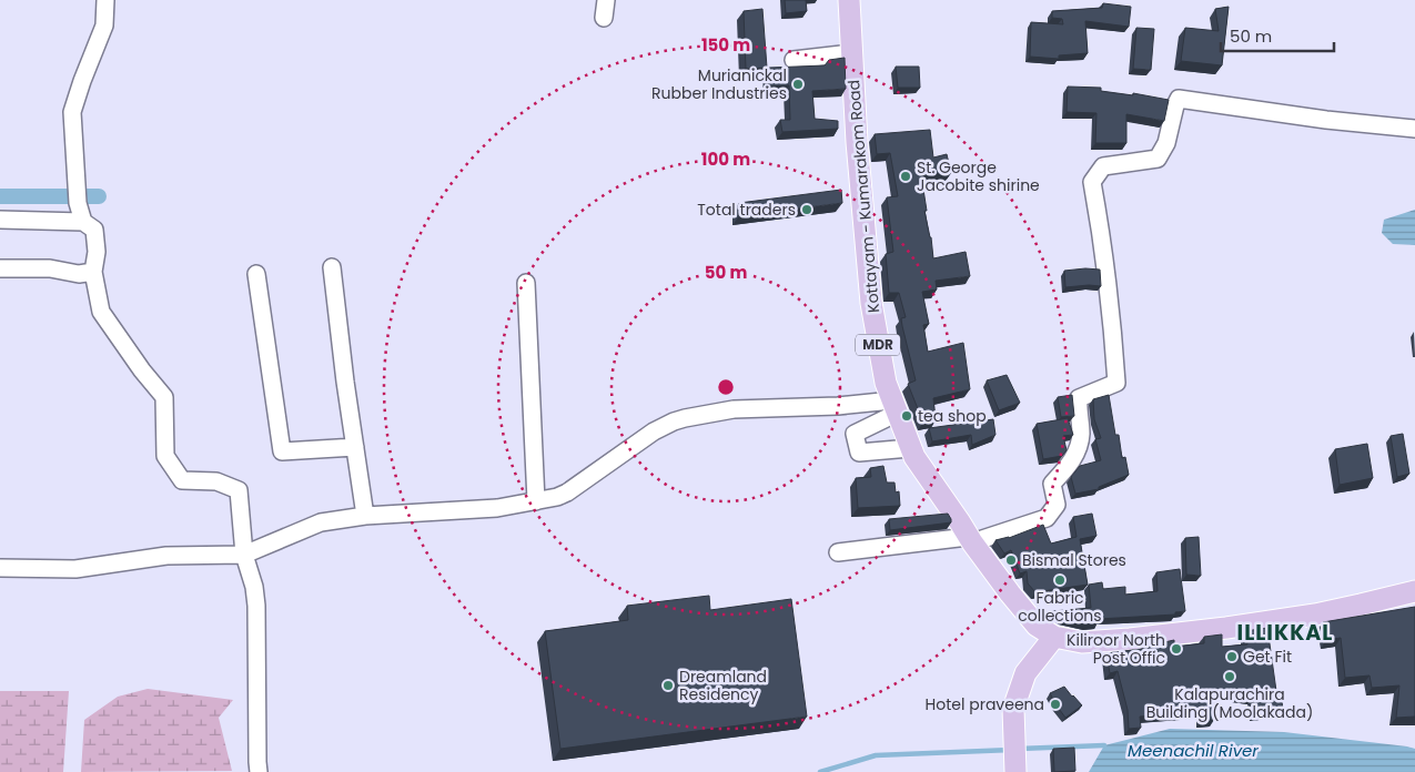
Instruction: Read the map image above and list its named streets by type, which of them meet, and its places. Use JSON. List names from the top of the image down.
{
  "streets": {
    "main road": ["Kottayam - Kumarakom Road", "MDR"]
  },
  "districts": ["ILLIKKAL"],
  "water": ["Meenachil River"],
  "places": [
    "Murianickal Rubber Industries",
    "St. George Jacobite shirine",
    "Total traders",
    "tea shop",
    "Bismal Stores",
    "Fabric collections",
    "Kiliroor North Post Offic",
    "Get Fit",
    "Kalapurachira Building (Moolakada)",
    "Dreamland Residency",
    "Hotel praveena"
  ],
  "scale_bar": "50 m",
  "rings": ["150 m", "100 m", "50 m"]
}
